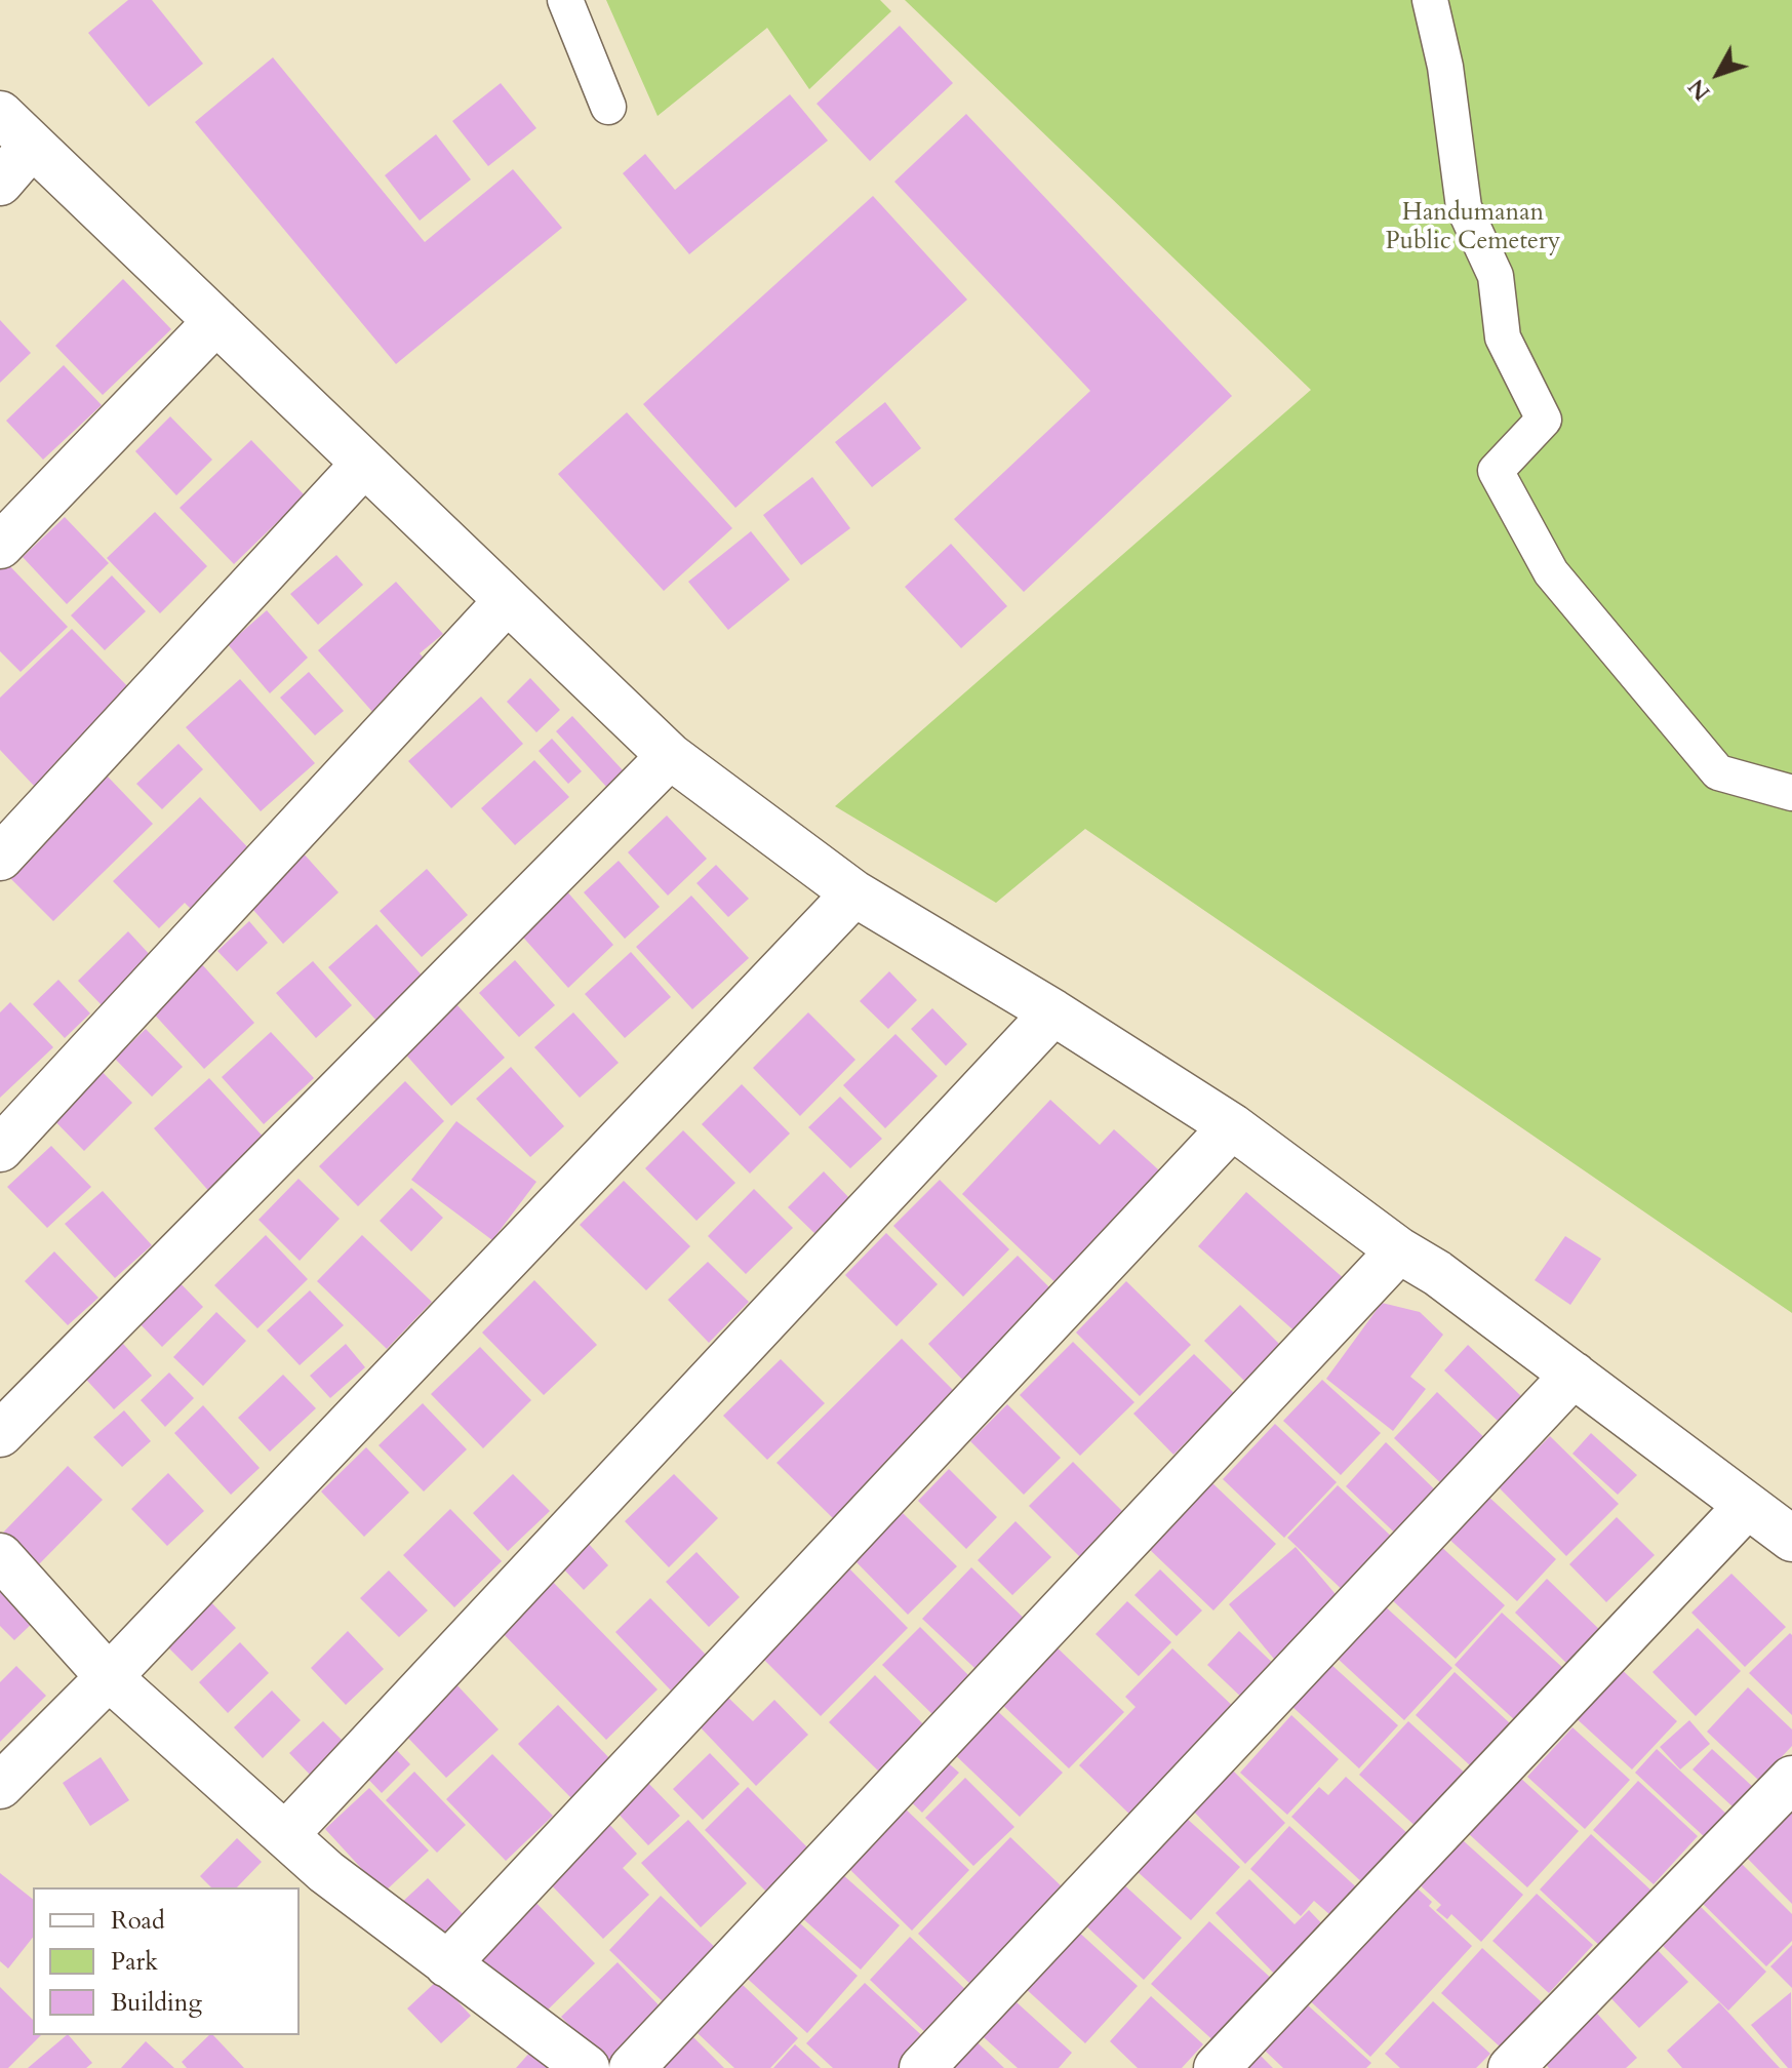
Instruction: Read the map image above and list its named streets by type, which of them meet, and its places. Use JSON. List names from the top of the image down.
{
  "parks": ["Handumanan Public Cemetery"],
  "legend": ["Road", "Park", "Building"],
  "north": "bottom left"
}
